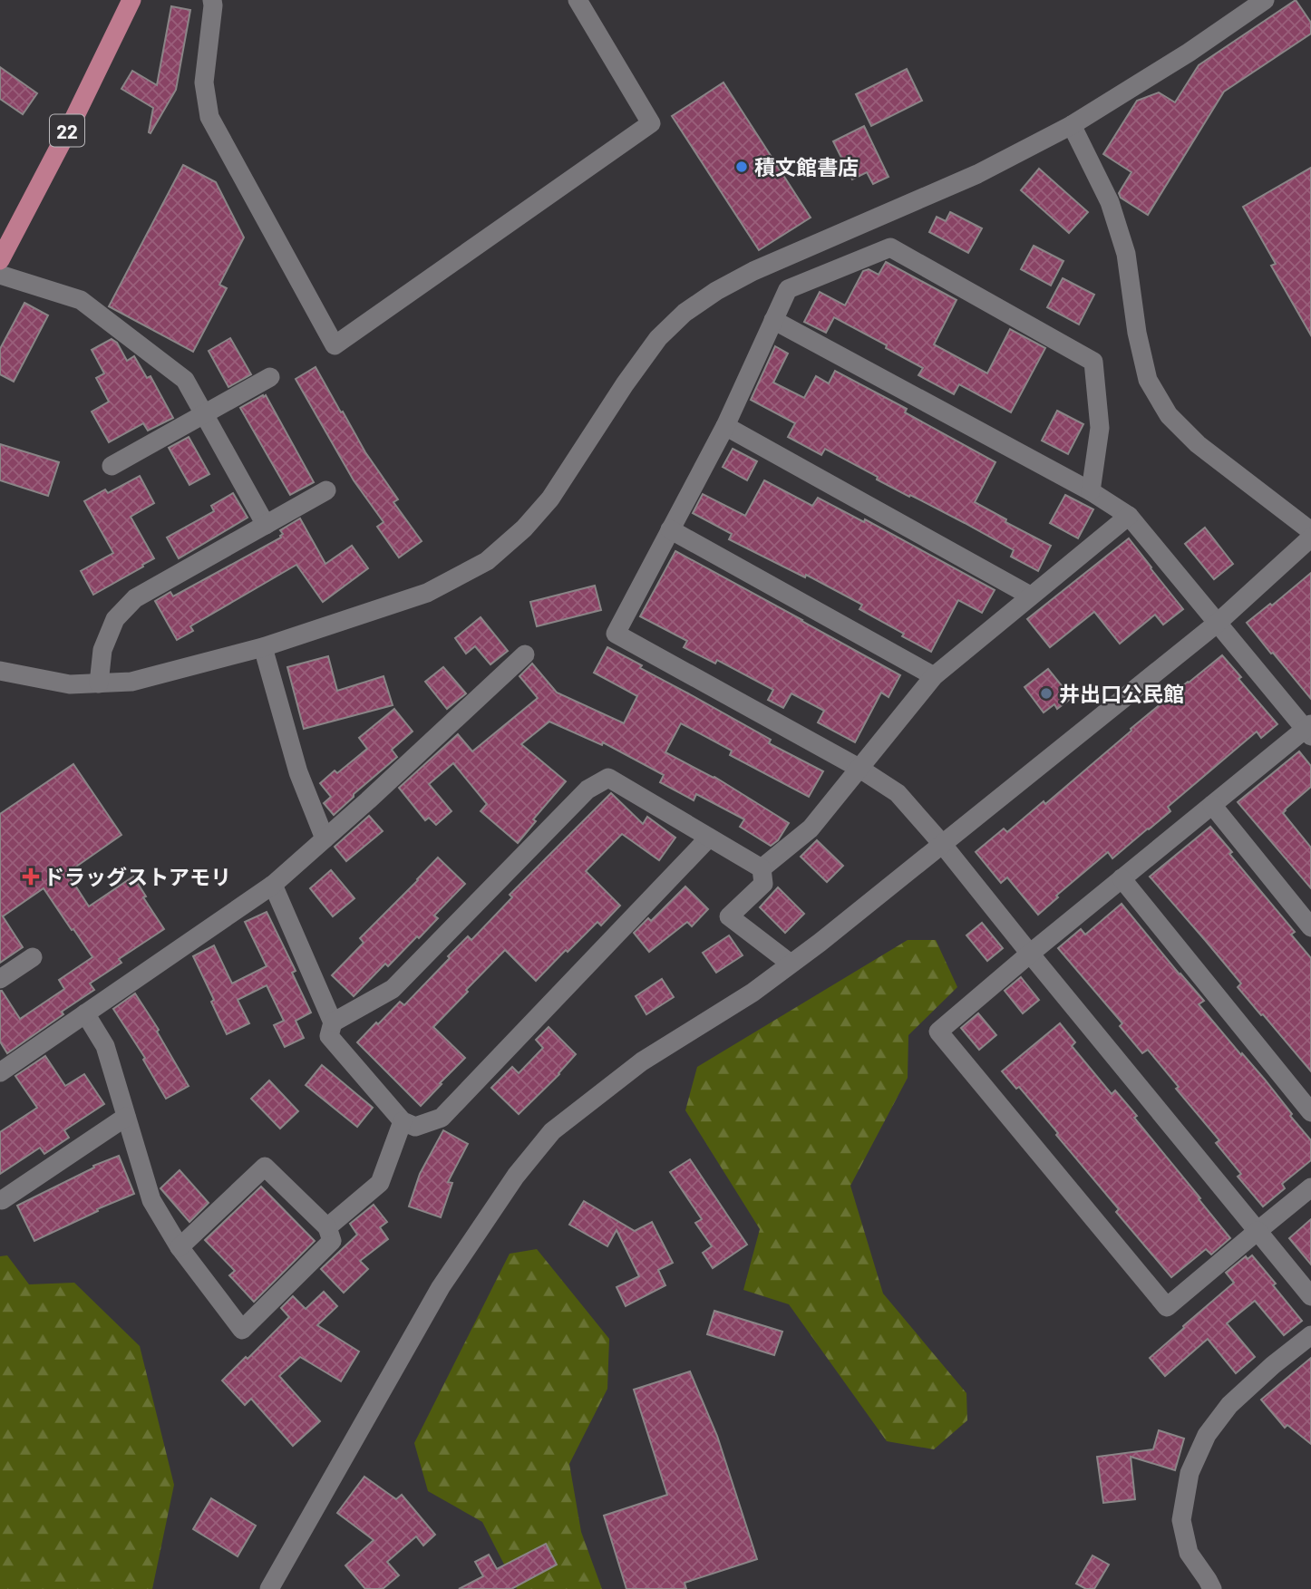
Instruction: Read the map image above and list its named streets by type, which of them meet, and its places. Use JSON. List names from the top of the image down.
{
  "streets": {
    "main road": ["22"]
  },
  "places": {
    "other": ["積文館書店", "井出口公民館"],
    "health": ["ドラッグストアモリ"]
  }
}
